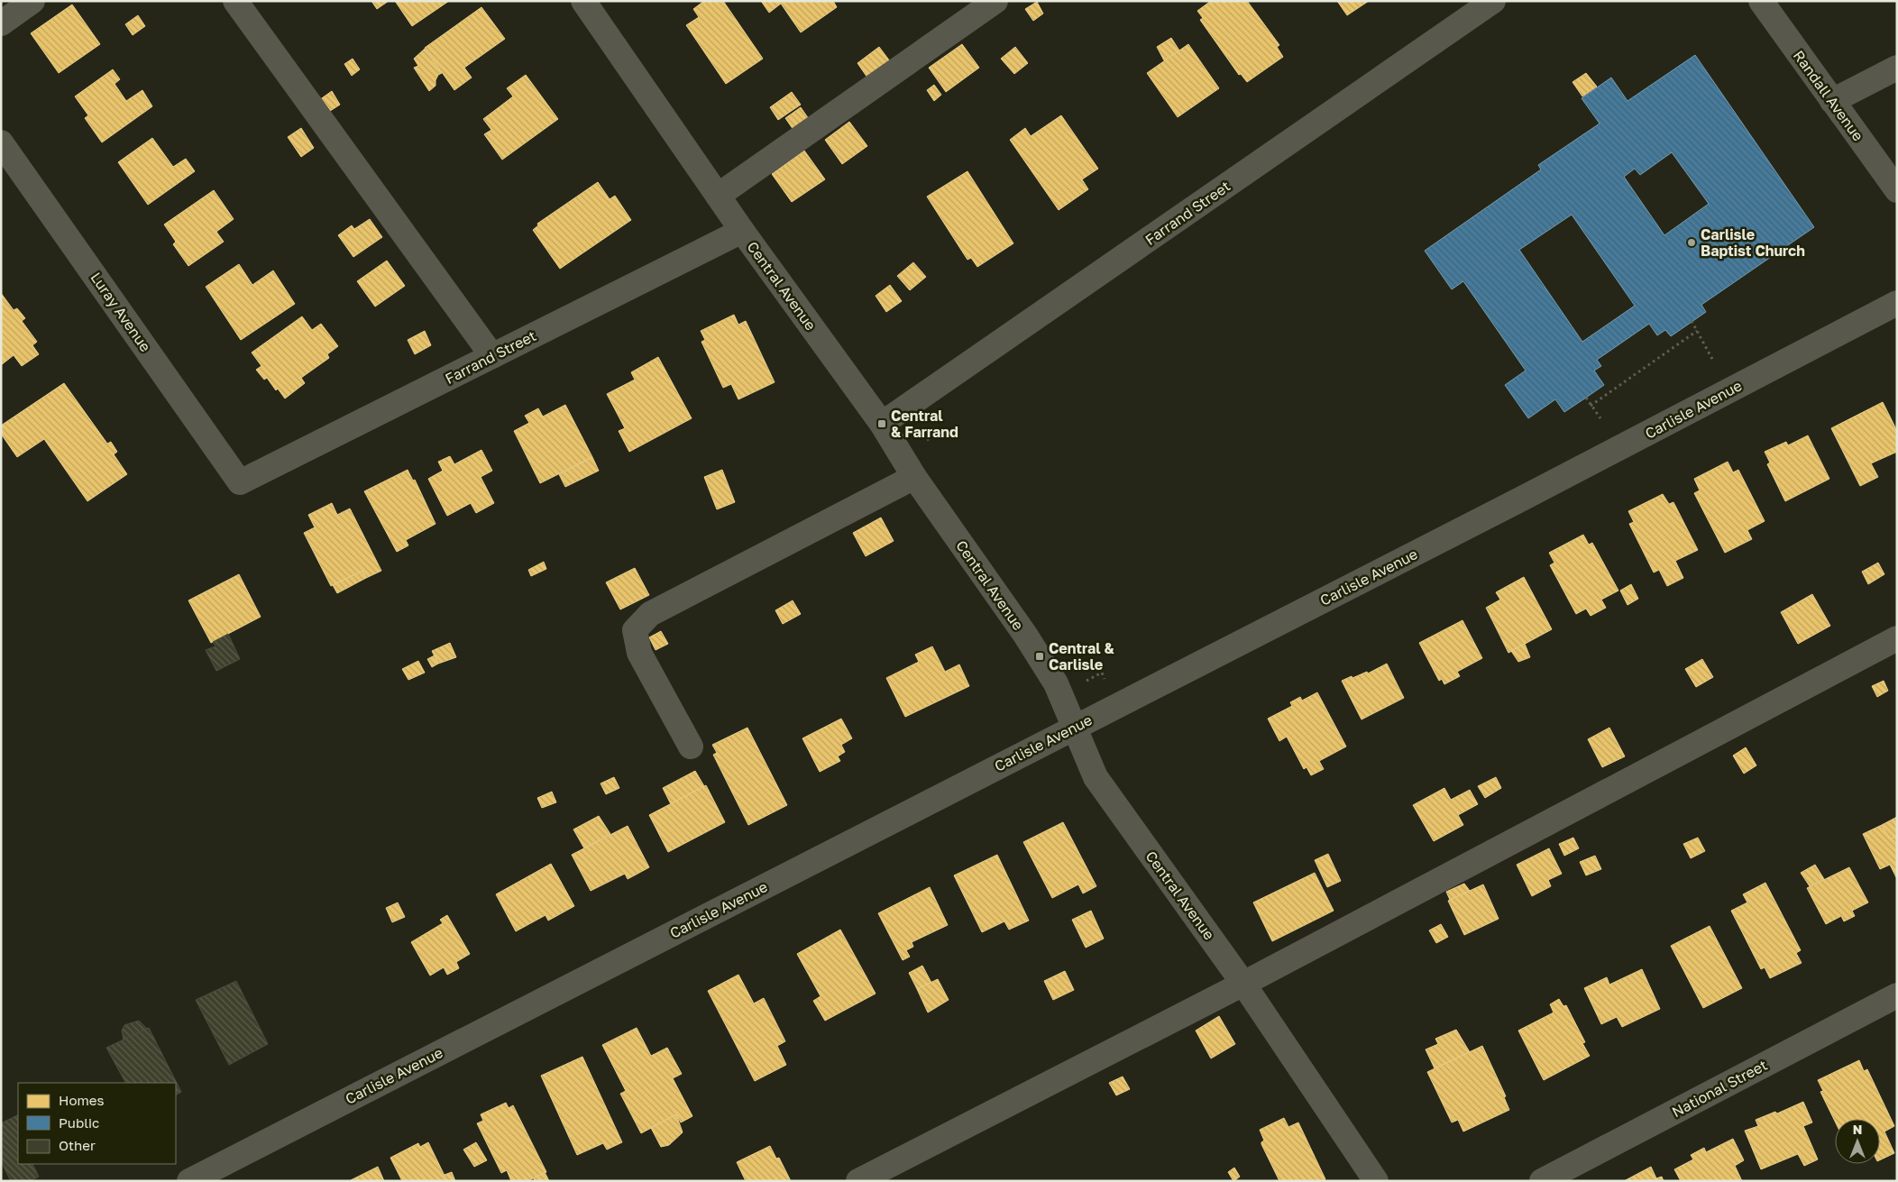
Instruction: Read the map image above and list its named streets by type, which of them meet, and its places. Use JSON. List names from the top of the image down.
{
  "streets": {
    "street": [
      "Randall Avenue",
      "Farrand Street",
      "Central Avenue",
      "Luray Avenue",
      "Carlisle Avenue",
      "National Street"
    ]
  },
  "crossings": [
    ["Farrand Street", "Central Avenue"],
    ["Farrand Street", "Luray Avenue"],
    ["Central Avenue", "Carlisle Avenue"]
  ],
  "places": {
    "other": ["Carlisle Baptist Church"],
    "transit": ["Central & Farrand", "Central & Carlisle"]
  },
  "legend": ["Homes", "Public", "Other"],
  "north": "top"
}
